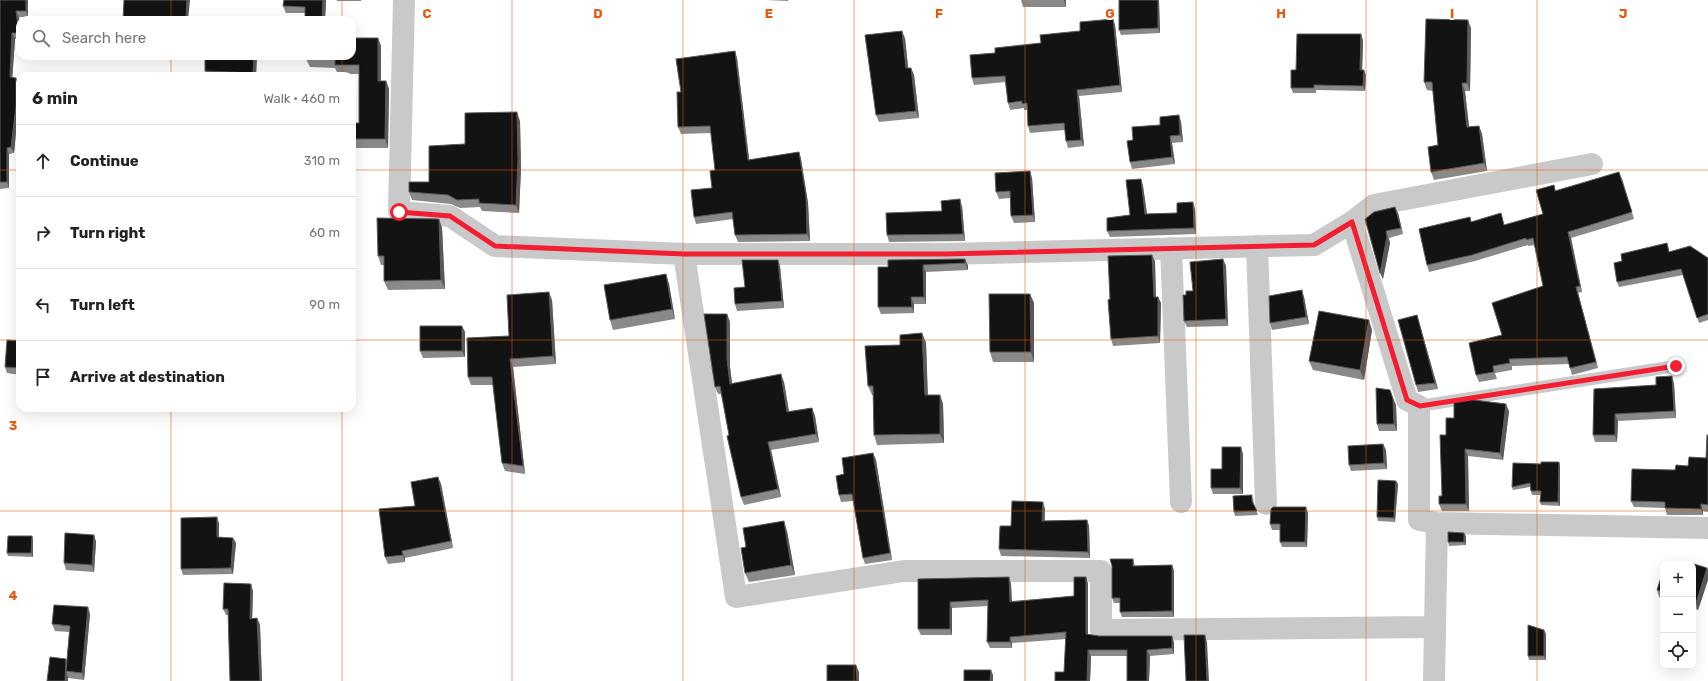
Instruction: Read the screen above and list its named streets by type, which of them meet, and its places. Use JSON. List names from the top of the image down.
{
  "page": {
    "search": "Search here",
    "heading": ["6 min", "Walk · 460 m"],
    "list": [
      ["Continue", "310 m"],
      ["Turn right", "60 m"],
      ["Turn left", "90 m"],
      "Arrive at destination"
    ],
    "map_buttons": ["+", "−"]
  },
  "grid": {
    "columns": [
      "C",
      "D",
      "E",
      "F",
      "G",
      "H",
      "I",
      "J"
    ],
    "rows": ["3", "4"]
  }
}
